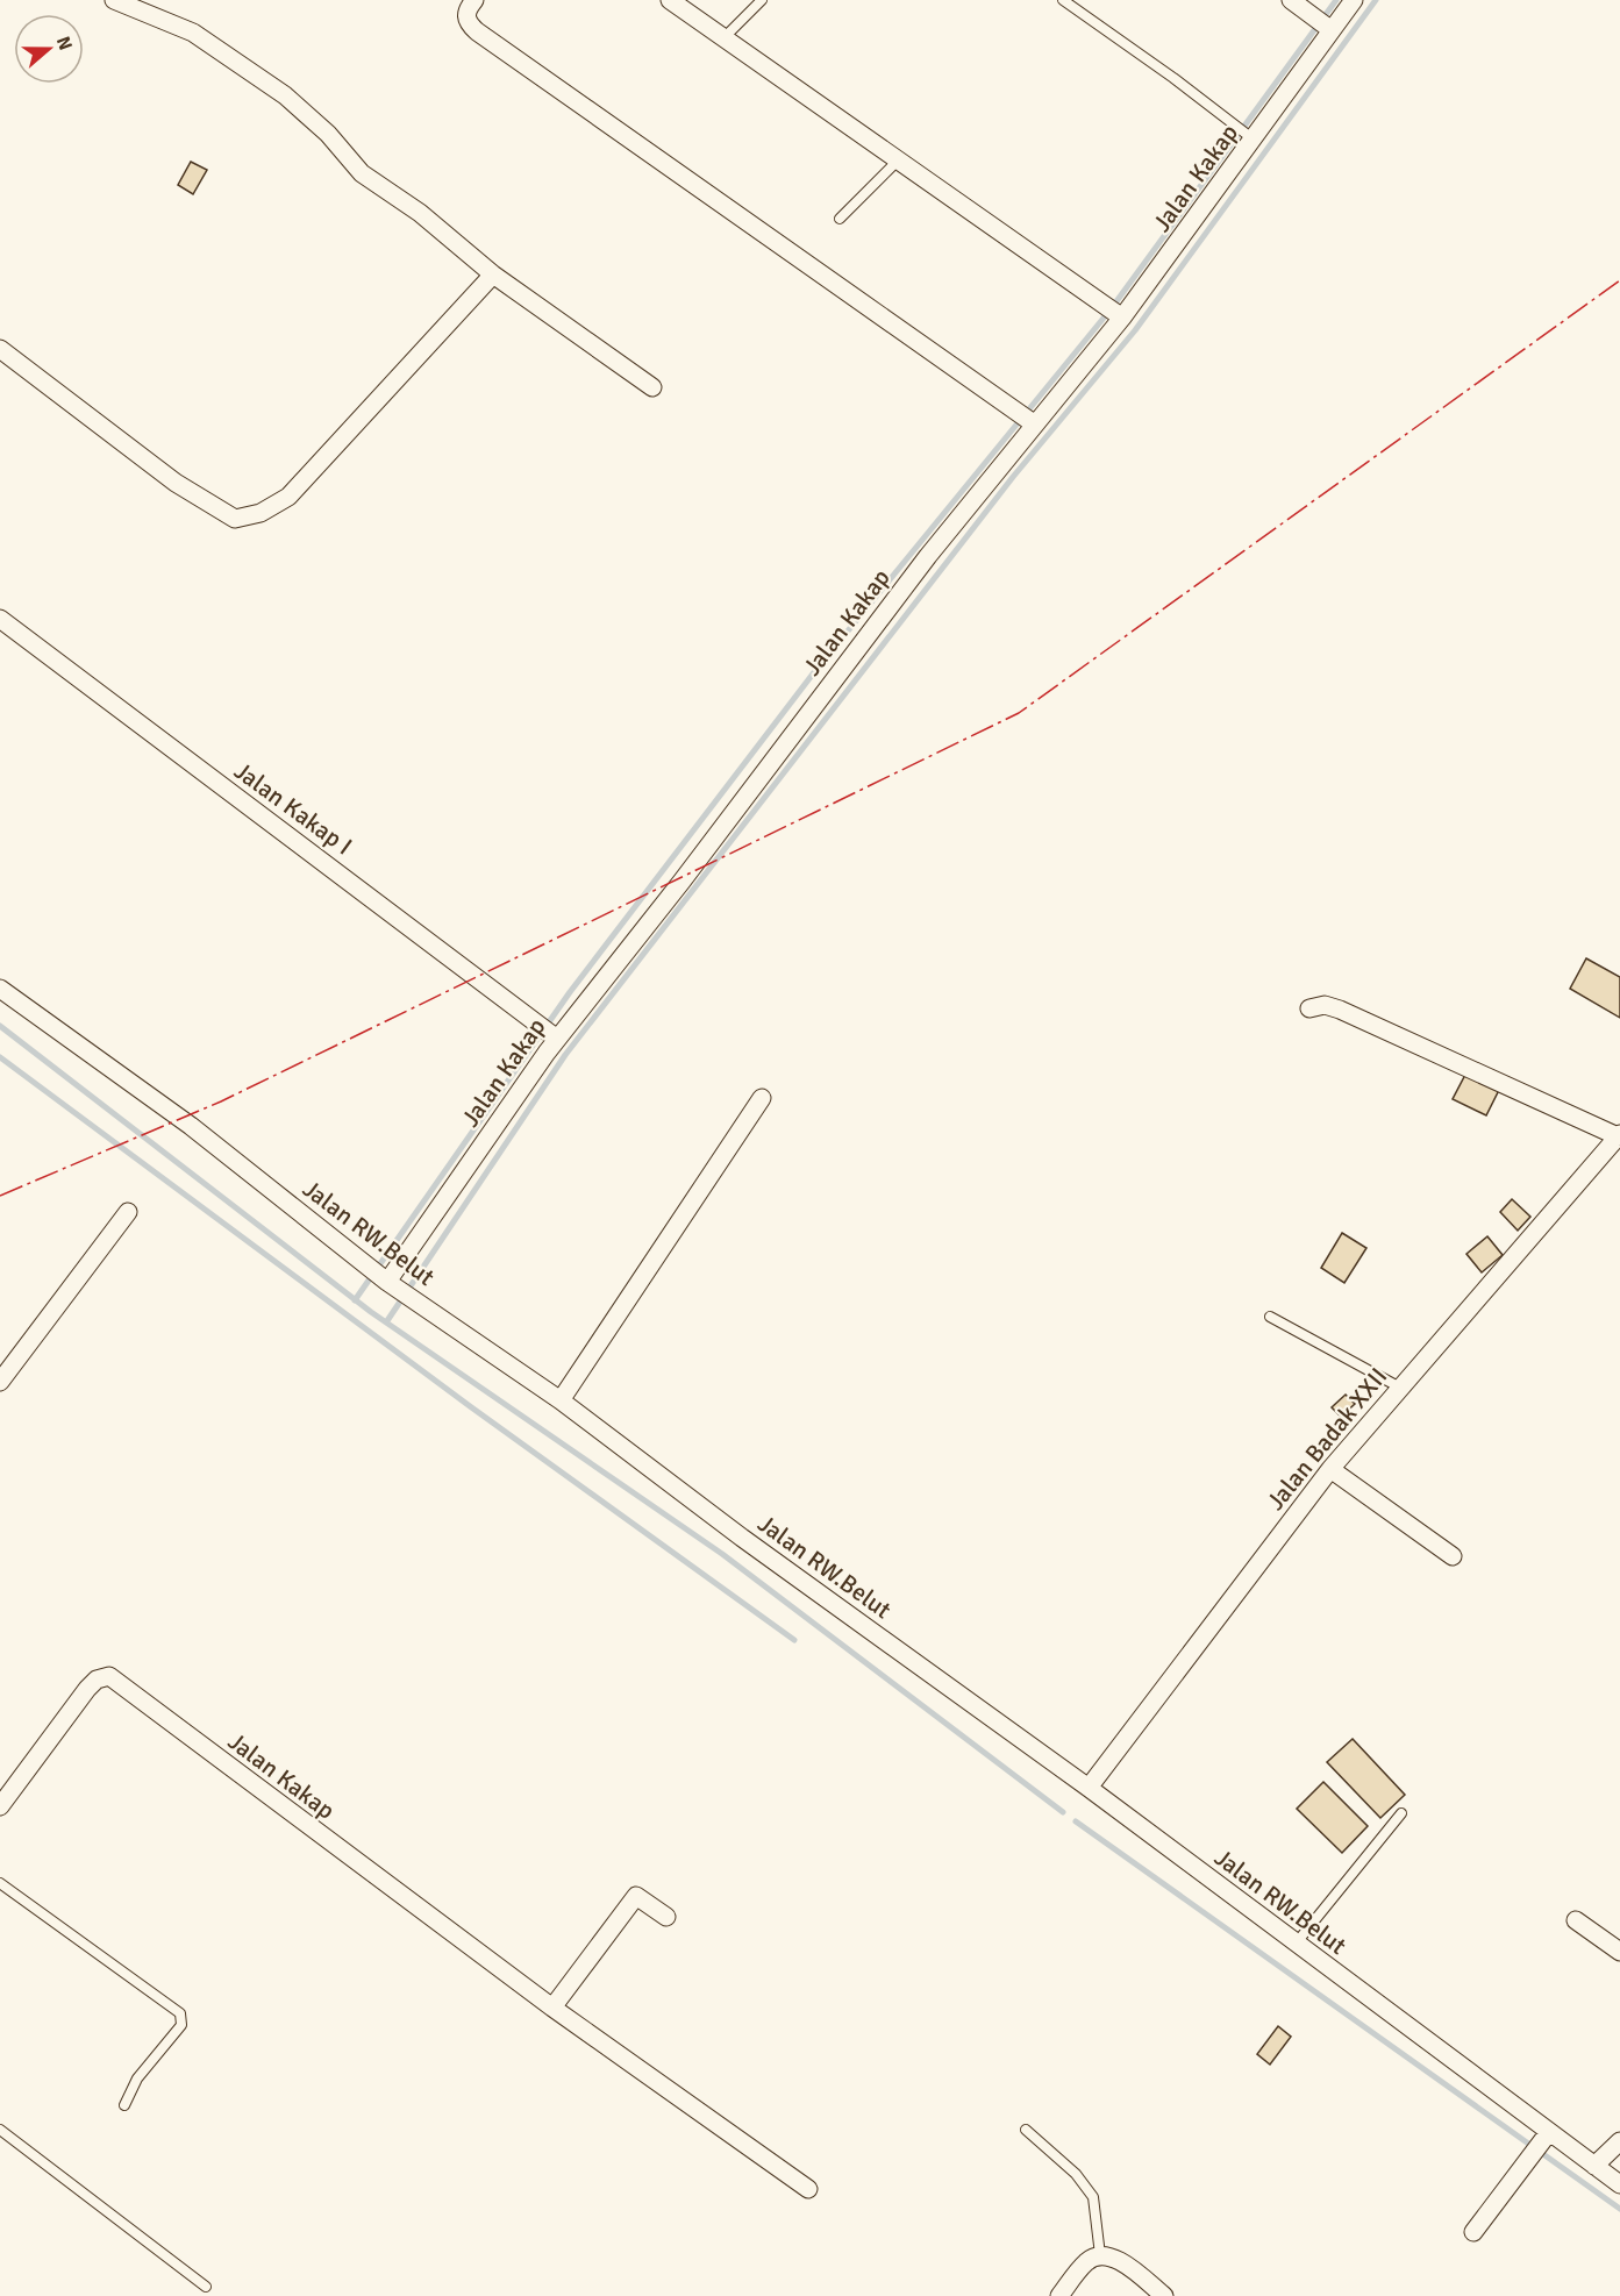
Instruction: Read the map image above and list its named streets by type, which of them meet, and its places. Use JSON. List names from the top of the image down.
{
  "streets": {
    "street": [
      "Jalan Kakap",
      "Jalan Kakap I",
      "Jalan RW.Belut",
      "Jalan Badak XXII"
    ]
  },
  "crossings": [
    ["Jalan Kakap", "Jalan Kakap I"],
    ["Jalan Kakap", "Jalan RW.Belut"],
    ["Jalan RW.Belut", "Jalan Badak XXII"]
  ],
  "north": "right"
}
